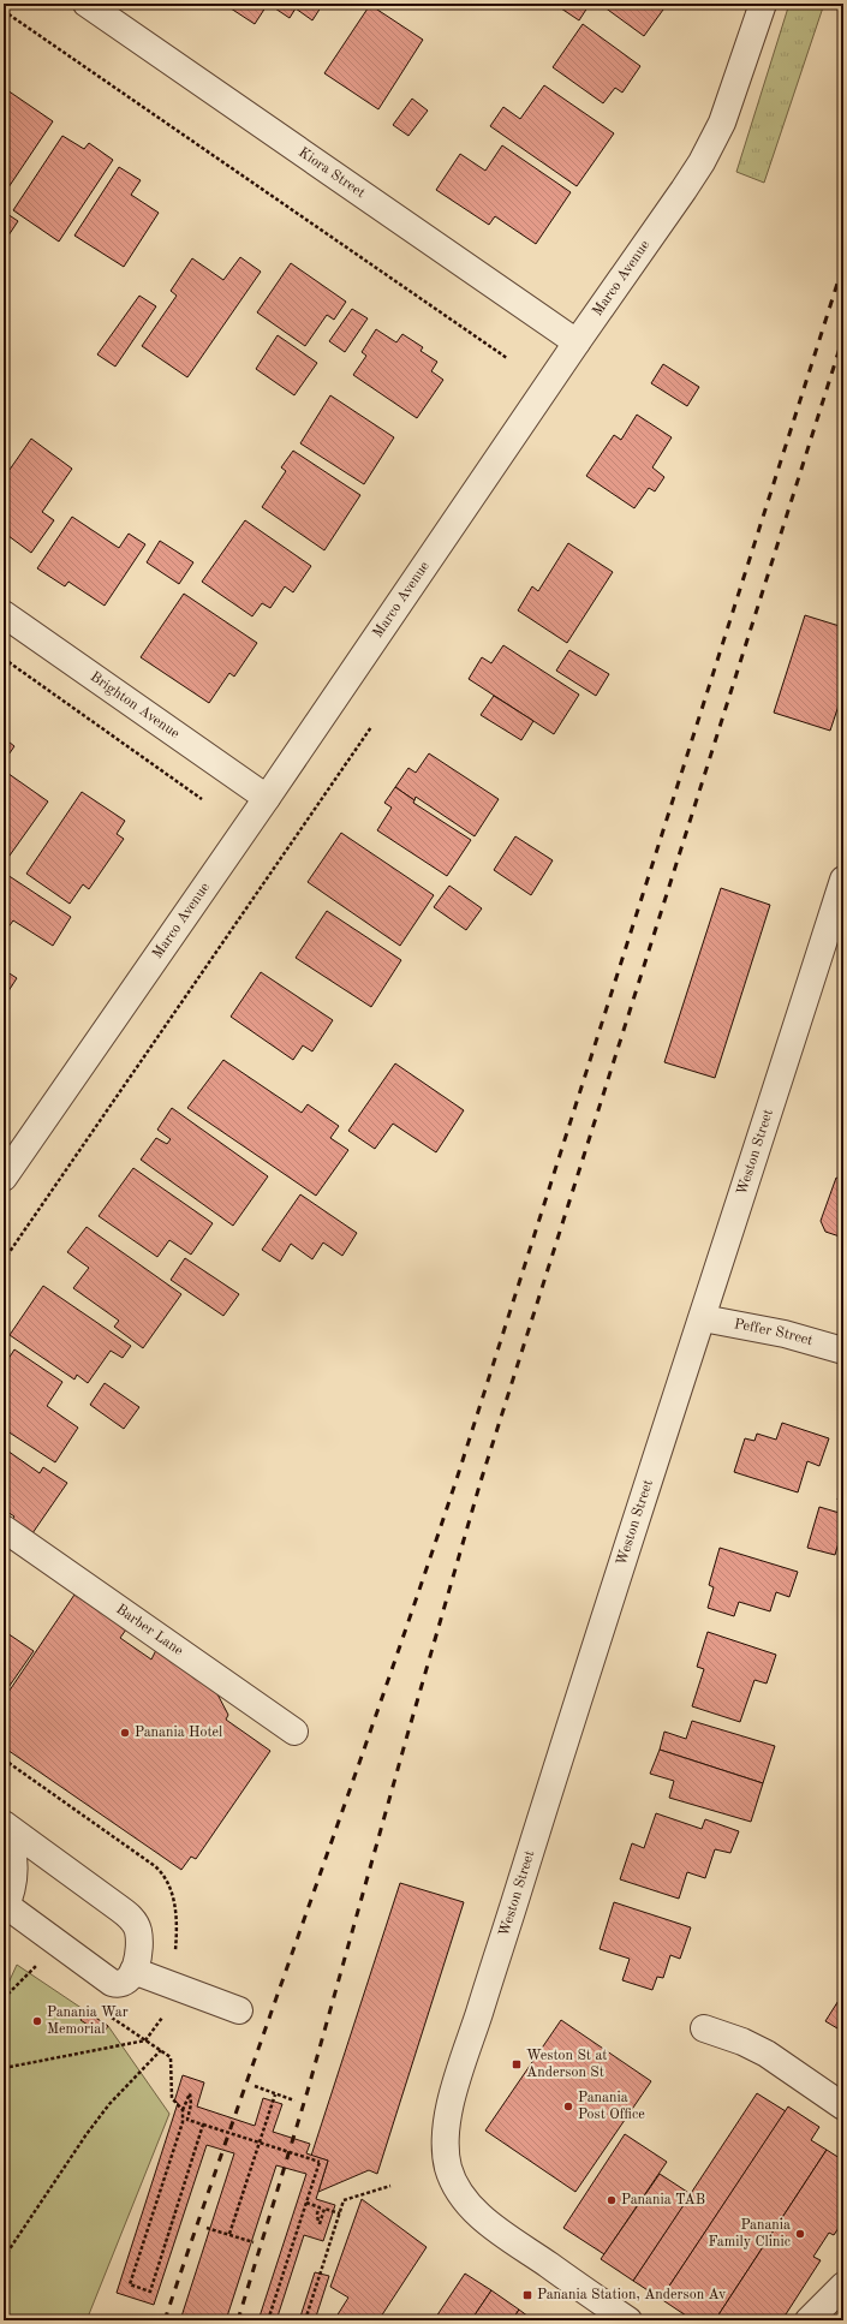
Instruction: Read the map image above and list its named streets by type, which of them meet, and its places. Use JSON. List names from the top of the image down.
{
  "streets": {
    "street": [
      "Kiora Street",
      "Marco Avenue",
      "Brighton Avenue",
      "Weston Street",
      "Peffer Street",
      "Barber Lane"
    ]
  },
  "crossings": [
    ["Kiora Street", "Marco Avenue"],
    ["Marco Avenue", "Brighton Avenue"],
    ["Weston Street", "Peffer Street"]
  ],
  "places": {
    "other": [
      "Panania Hotel",
      "Panania War Memorial",
      "Panania Post Office",
      "Panania TAB",
      "Panania Family Clinic"
    ],
    "transit": ["Weston St at Anderson St", "Panania Station, Anderson Av"]
  }
}
